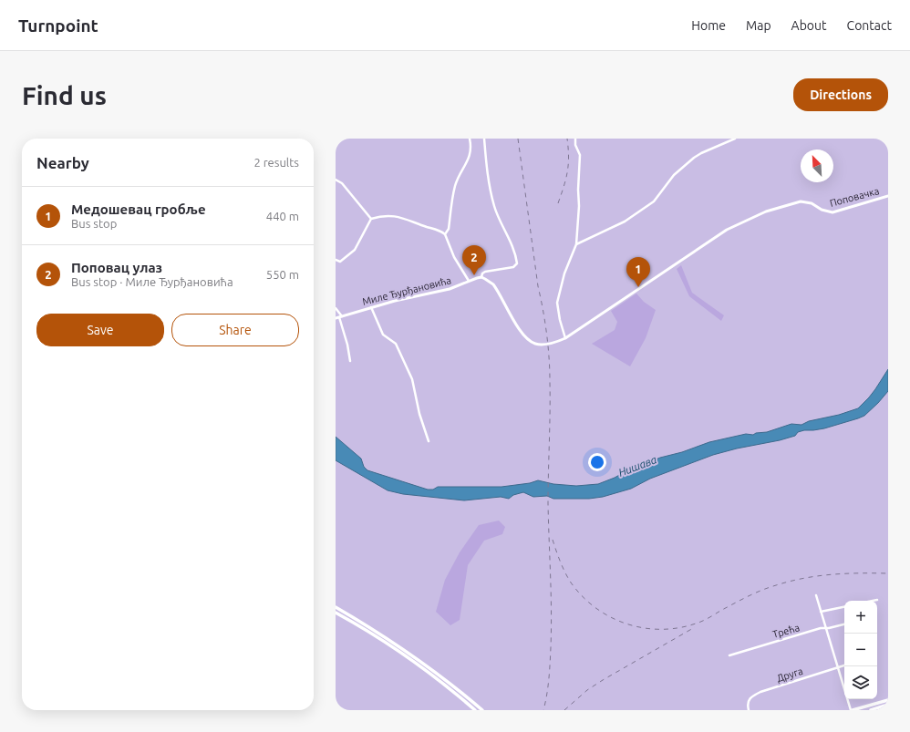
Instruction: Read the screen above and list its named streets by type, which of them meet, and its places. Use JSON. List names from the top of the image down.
{
  "streets": {
    "street": [
      "Поповачка",
      "Миле Ђурђановића",
      "Трећа",
      "Друга"
    ]
  },
  "water": ["Нишава"],
  "north": "top left",
  "page": {
    "header": "Turnpoint",
    "nav": [
      "Home",
      "Map",
      "About",
      "Contact"
    ],
    "buttons": [
      "Directions",
      ["Save", "Share"]
    ],
    "title": "Find us",
    "heading": ["Nearby", "2 results"],
    "list": [
      {
        "mark": "1",
        "name": "Медошевац гробље",
        "note": "Bus stop",
        "value": "440 m"
      },
      {
        "mark": "2",
        "name": "Поповац улаз",
        "note": "Bus stop · Миле Ђурђановића",
        "value": "550 m"
      }
    ],
    "pins": ["2", "1"],
    "map_buttons": ["+", "−"]
  }
}
